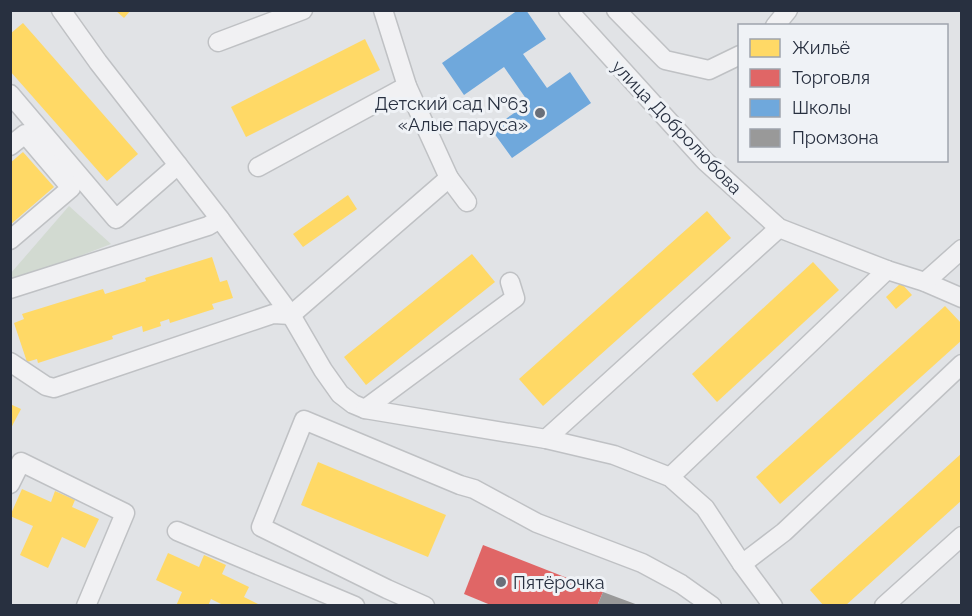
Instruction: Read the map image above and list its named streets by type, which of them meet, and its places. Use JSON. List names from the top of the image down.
{
  "streets": {
    "street": ["улица Добролюбова"]
  },
  "places": ["Детский сад №63 «Алые паруса»", "Пятёрочка"],
  "legend": [
    "Жильё",
    "Торговля",
    "Школы",
    "Промзона"
  ]
}
